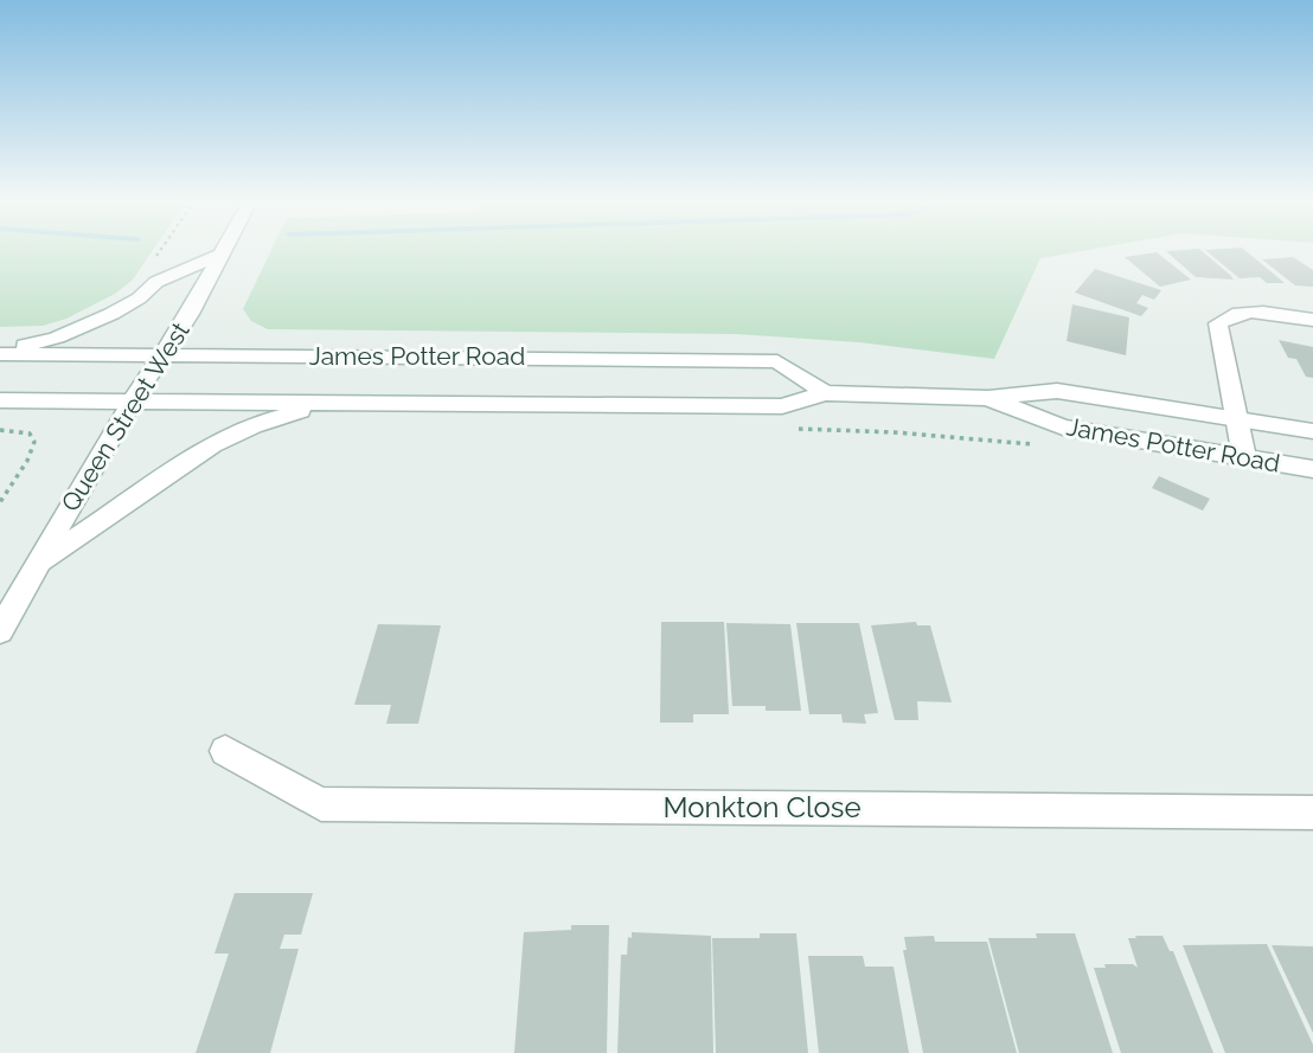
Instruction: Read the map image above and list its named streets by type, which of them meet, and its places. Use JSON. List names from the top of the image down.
{
  "streets": {
    "main road": ["James Potter Road", "Queen Street West", "Monkton Close"]
  },
  "crossings": [
    ["James Potter Road", "Queen Street West"]
  ]
}
